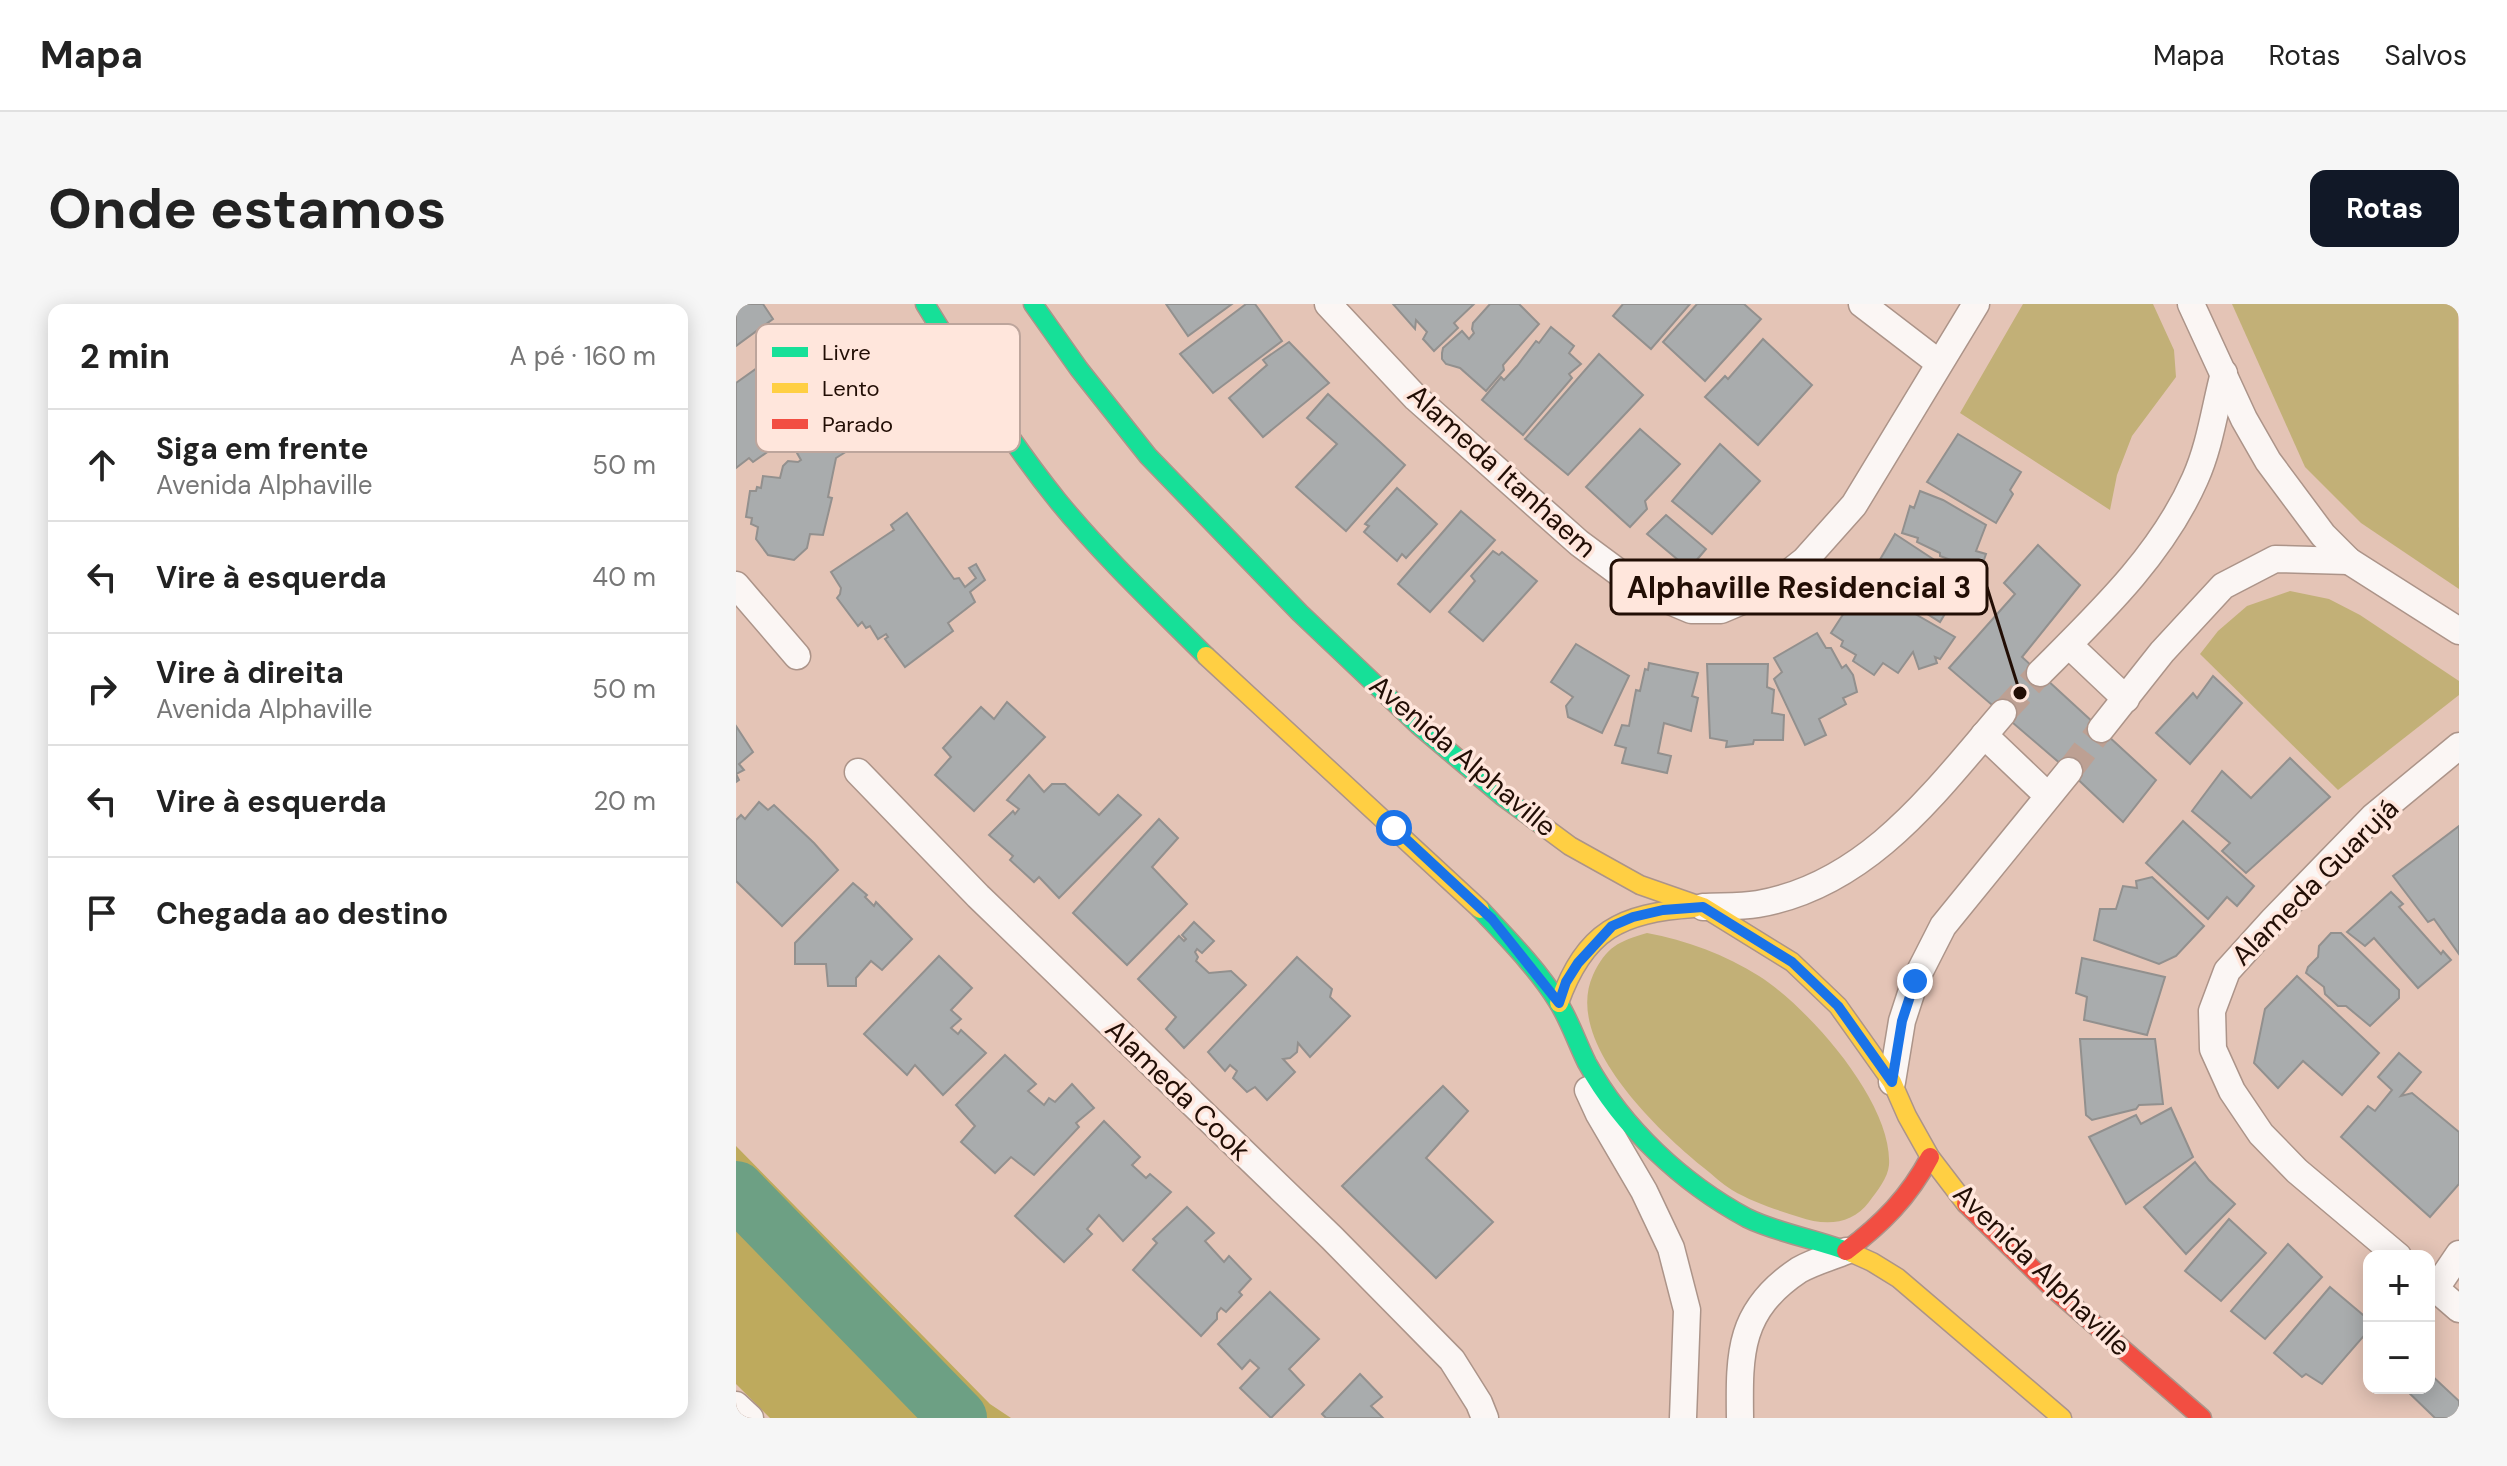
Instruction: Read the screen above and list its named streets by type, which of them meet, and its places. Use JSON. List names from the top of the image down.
{
  "streets": {
    "main road": ["Avenida Alphaville"],
    "street": ["Alameda Itanhaem", "Alameda Guarujá", "Alameda Cook"]
  },
  "places": ["Alphaville Residencial 3"],
  "legend": ["Livre", "Lento", "Parado"],
  "page": {
    "header": "Mapa",
    "nav": ["Mapa", "Rotas", "Salvos"],
    "buttons": "Rotas",
    "title": "Onde estamos",
    "heading": ["2 min", "A pé · 160 m"],
    "list": [
      ["Siga em frente", "Avenida Alphaville", "50 m"],
      ["Vire à esquerda", "40 m"],
      ["Vire à direita", "Avenida Alphaville", "50 m"],
      ["Vire à esquerda", "20 m"],
      "Chegada ao destino"
    ],
    "map_buttons": ["+", "−"]
  }
}
